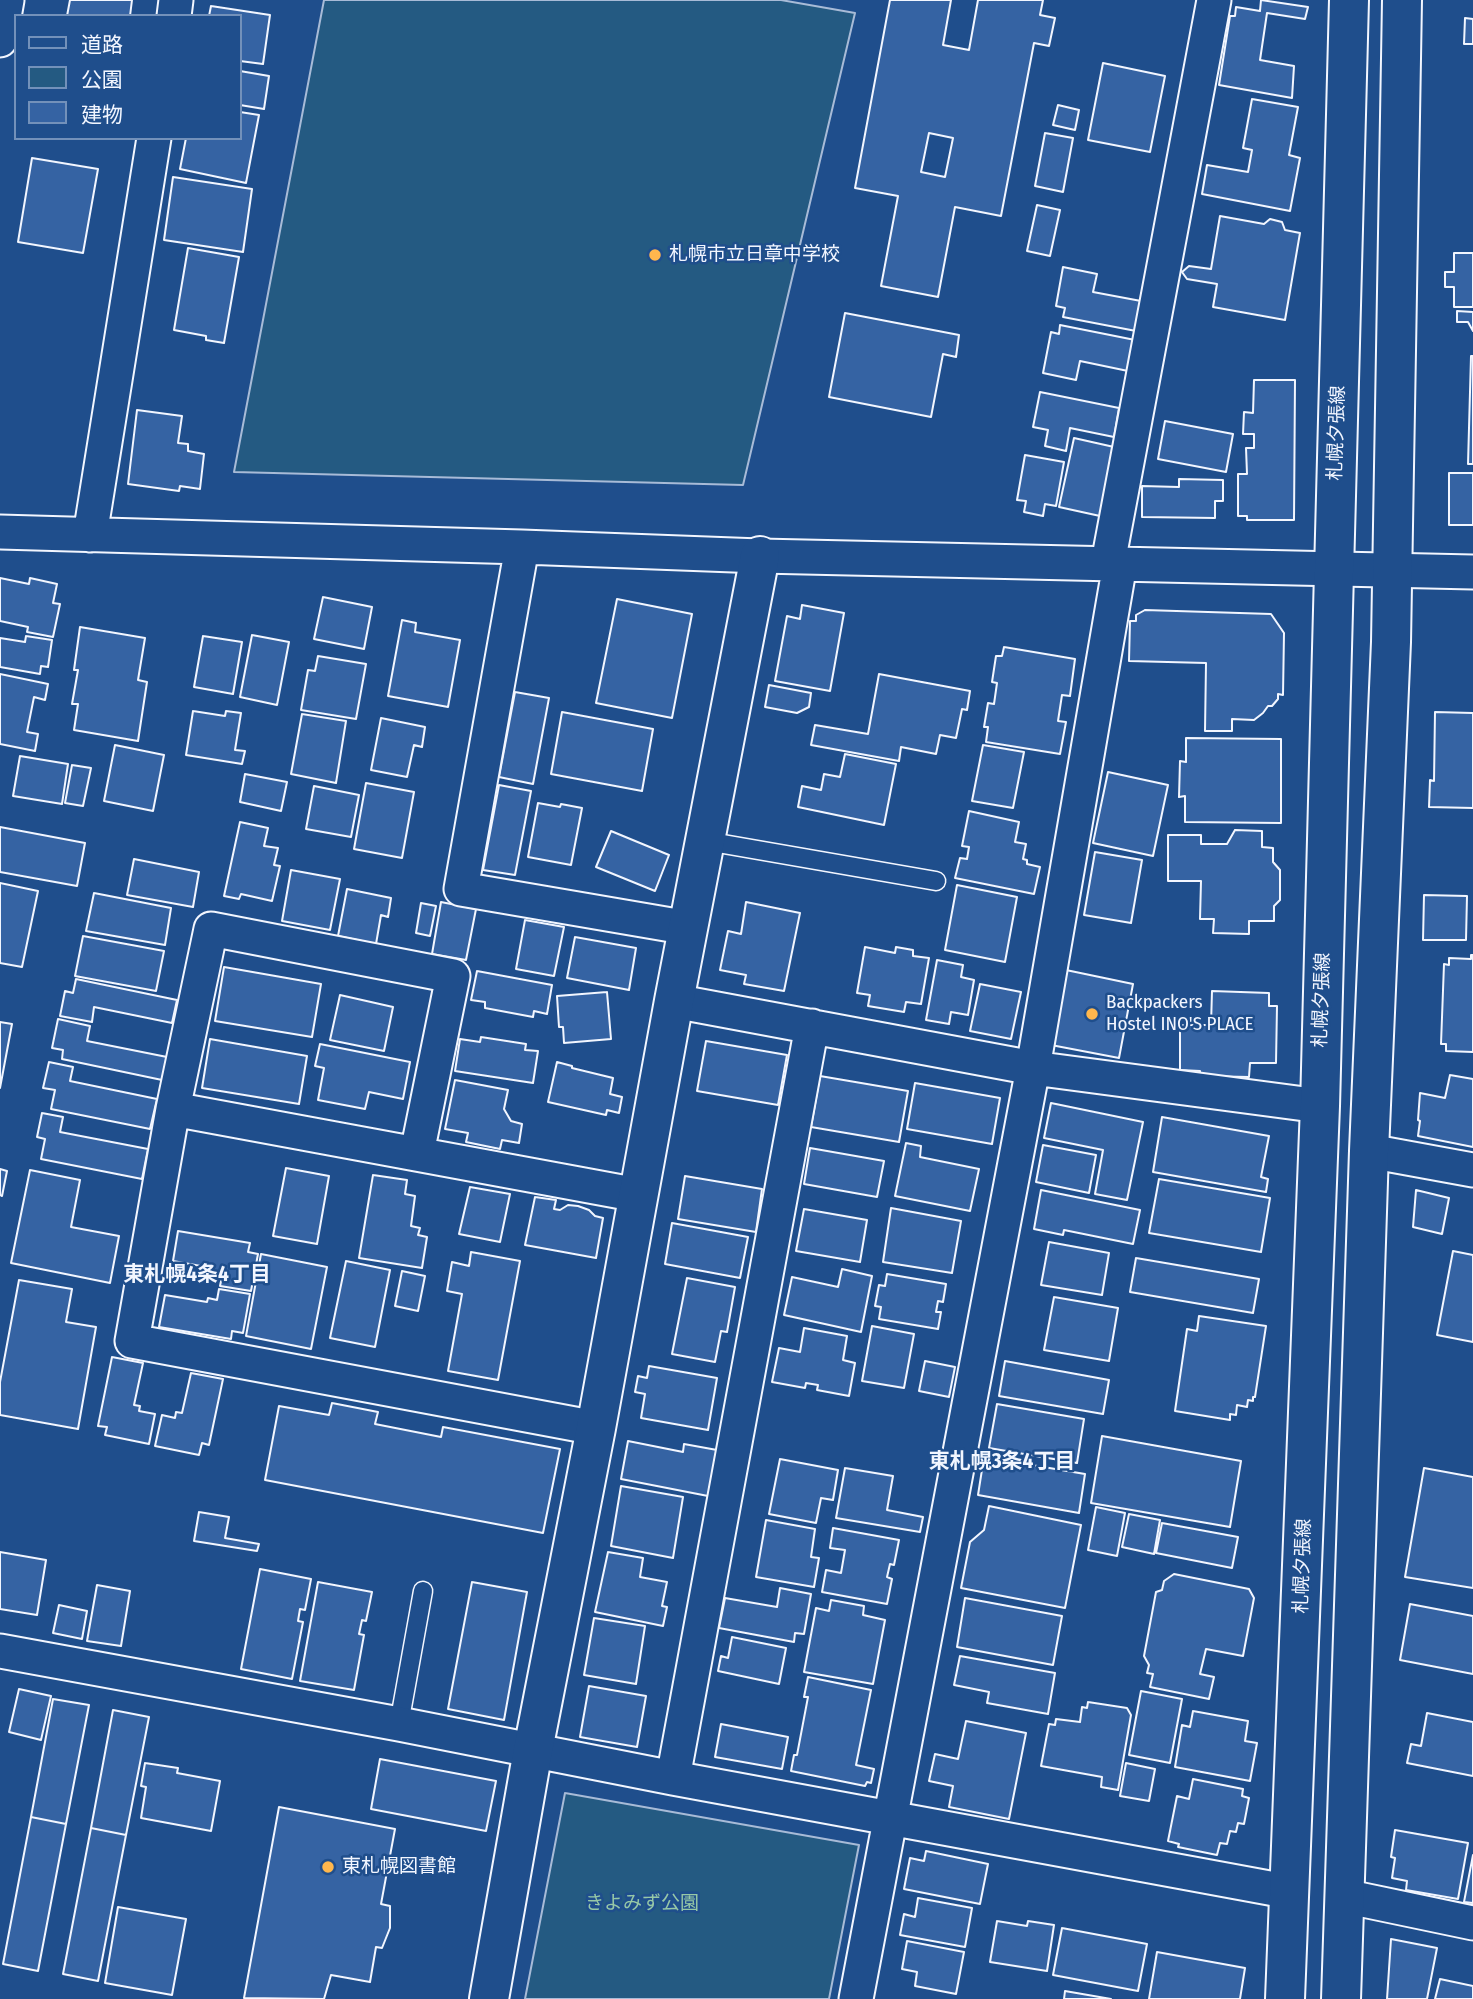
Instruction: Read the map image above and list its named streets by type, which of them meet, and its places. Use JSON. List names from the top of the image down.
{
  "streets": {
    "main road": ["札幌夕張線"]
  },
  "districts": ["東札幌4条4丁目", "東札幌3条4丁目"],
  "parks": ["きよみず公園"],
  "places": ["札幌市立日章中学校", "Backpackers Hostel INO'S PLACE", "東札幌図書館"],
  "legend": ["道路", "公園", "建物"]
}
